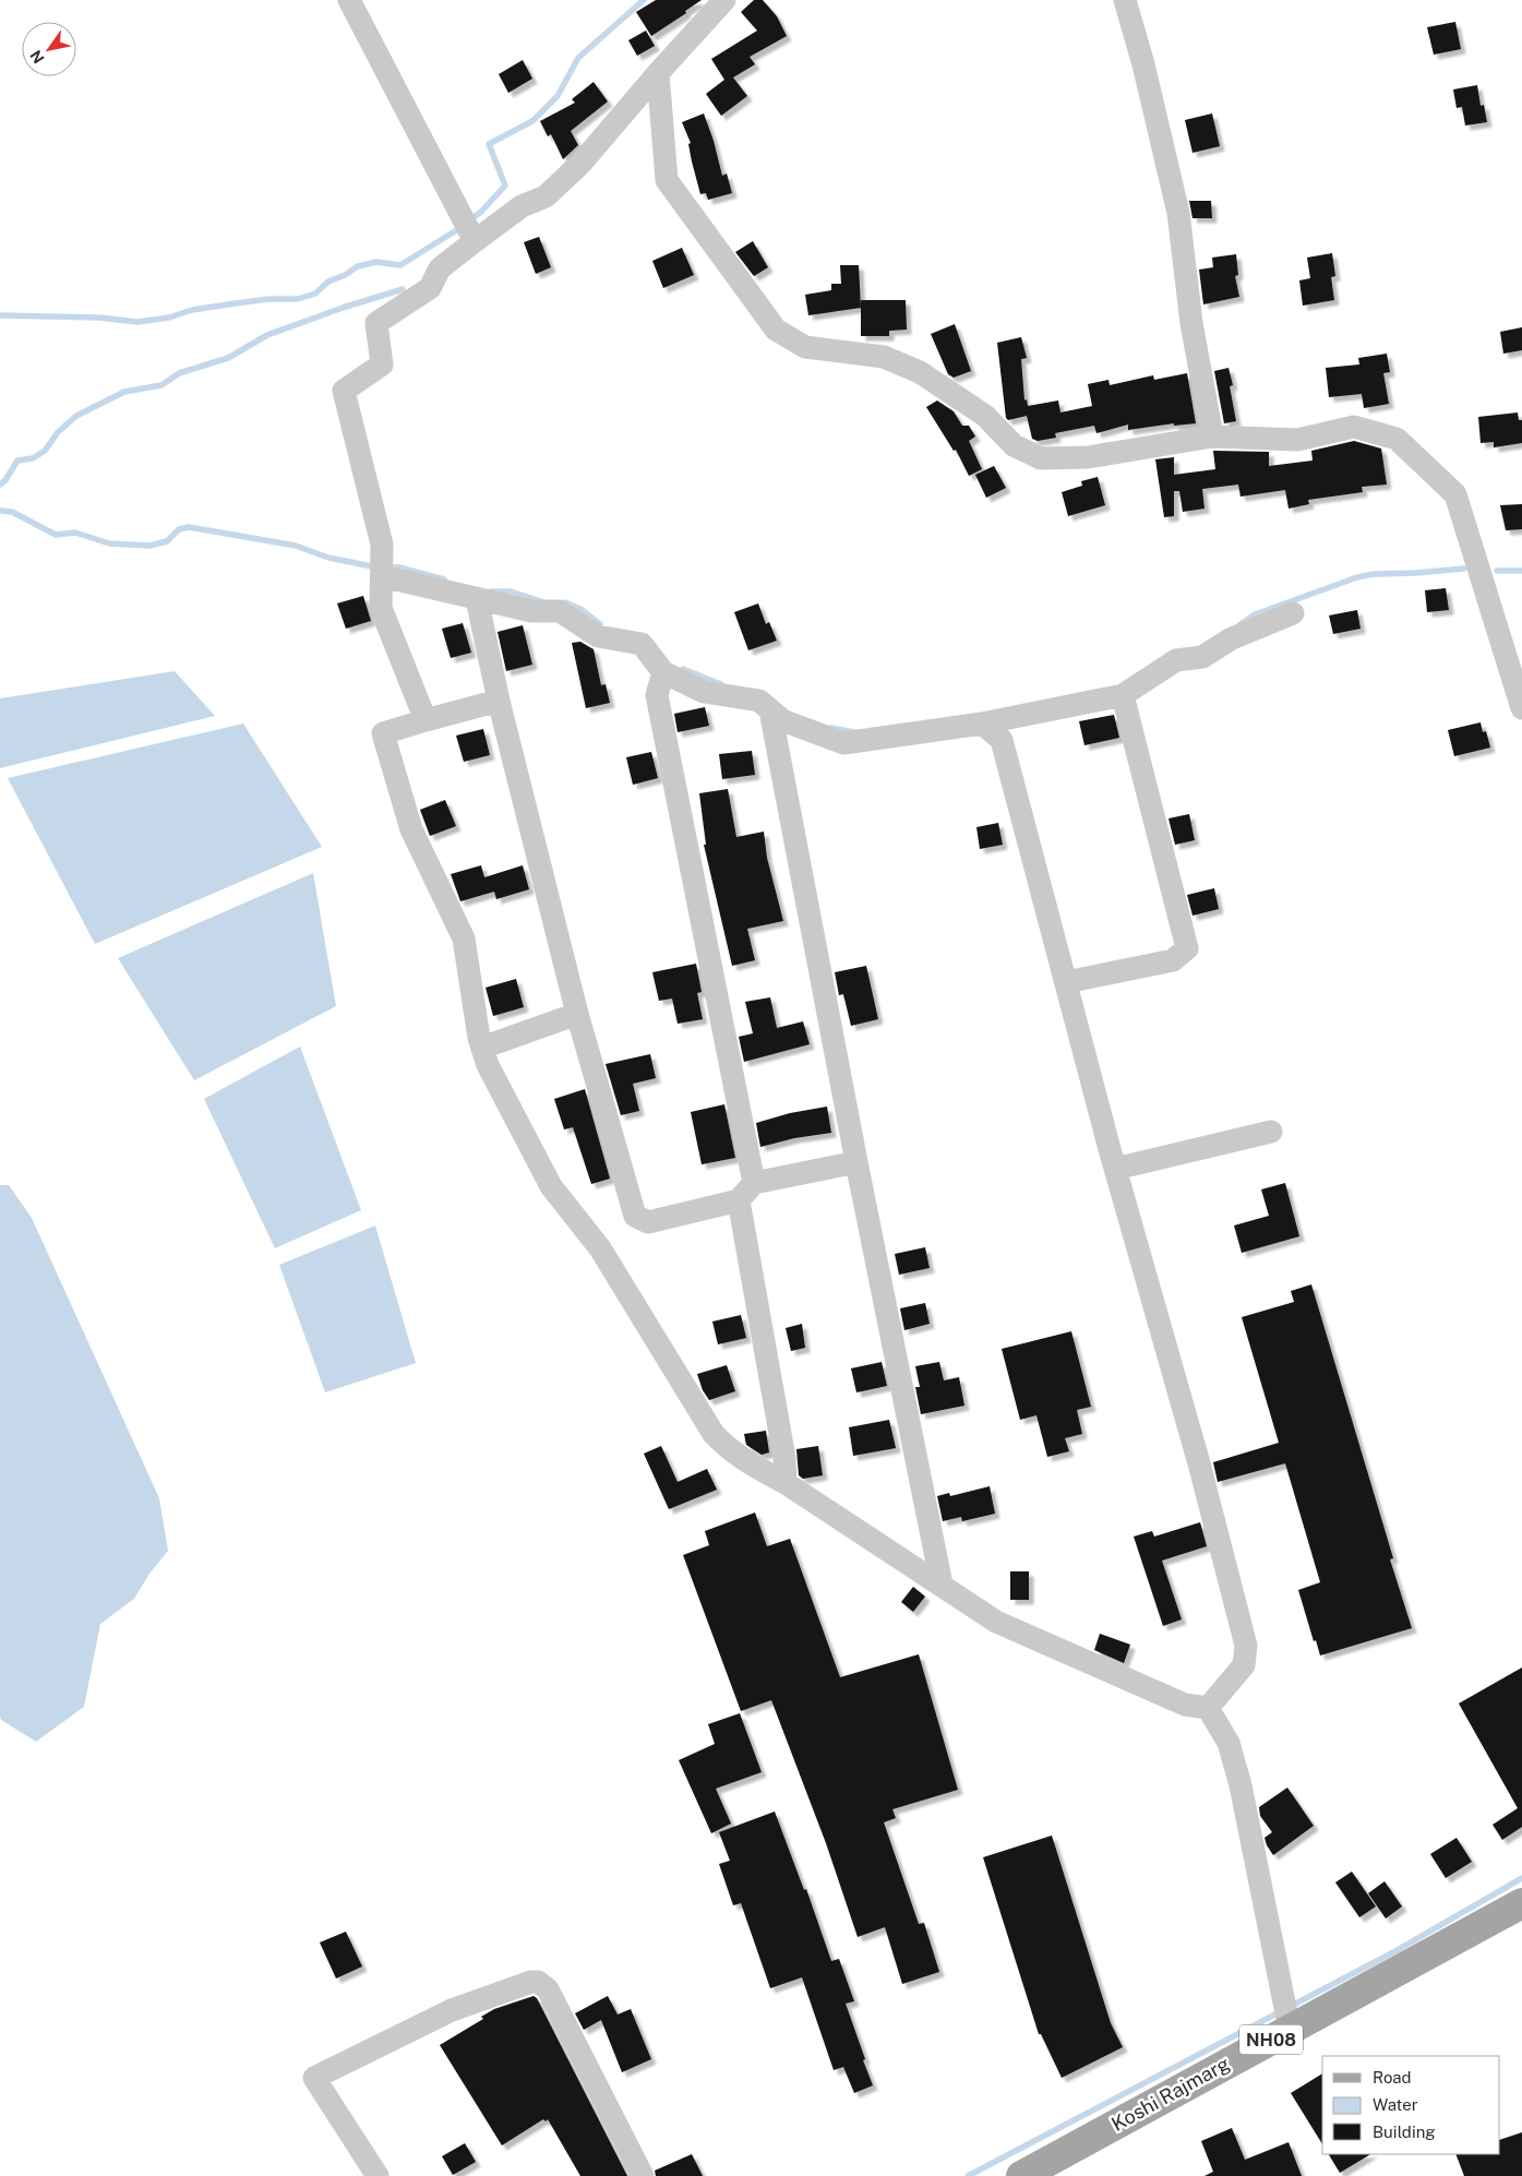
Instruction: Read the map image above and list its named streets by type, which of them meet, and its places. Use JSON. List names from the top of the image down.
{
  "streets": {
    "main road": ["NH08", "Koshi Rajmarg"]
  },
  "legend": ["Road", "Water", "Building"],
  "north": "bottom left"
}
